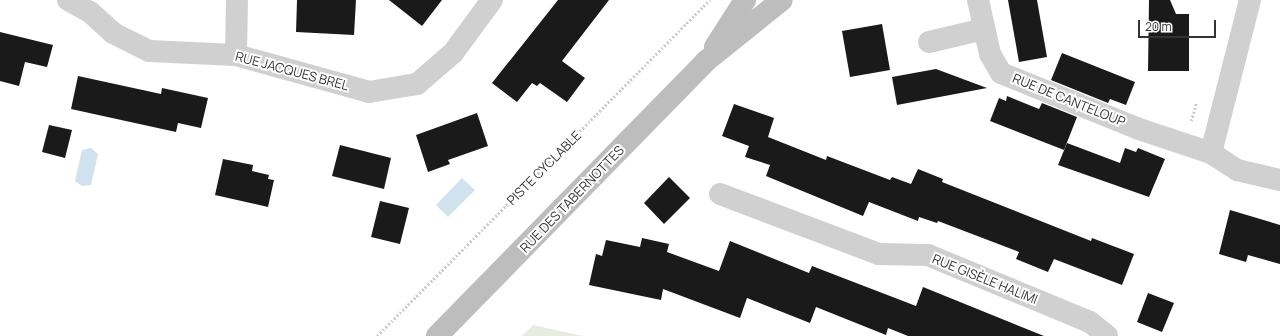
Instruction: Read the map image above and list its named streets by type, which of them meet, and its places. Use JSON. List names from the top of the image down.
{
  "streets": {
    "street": [
      "RUE JACQUES BREL",
      "RUE DE CANTELOUP",
      "RUE DES TABERNOTTES",
      "RUE GISÈLE HALIMI"
    ],
    "path": ["PISTE CYCLABLE"]
  },
  "scale_bar": "20 m"
}
